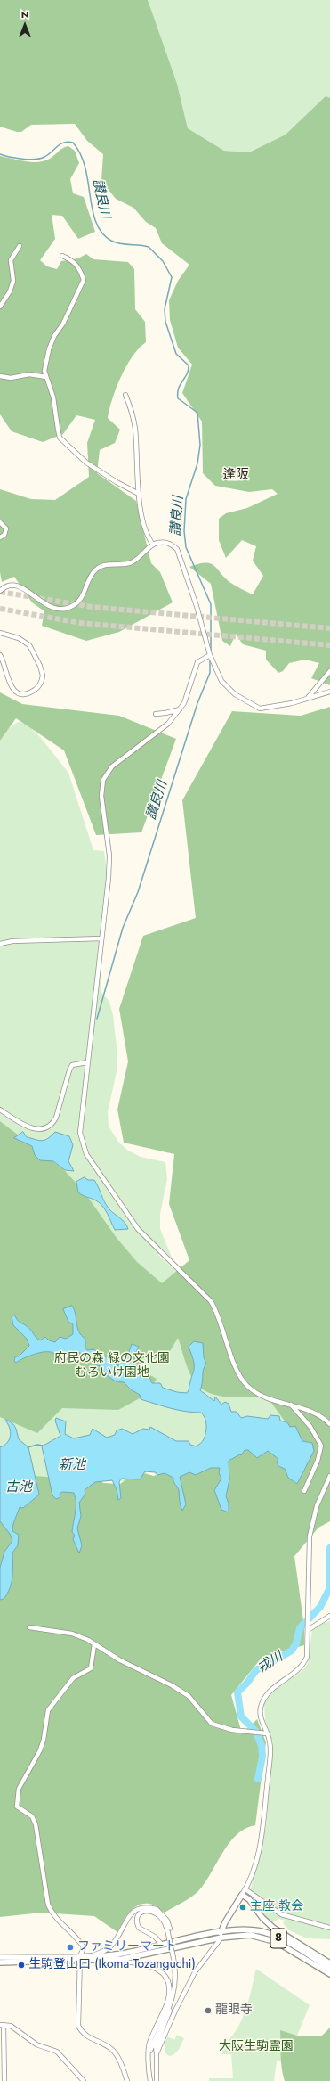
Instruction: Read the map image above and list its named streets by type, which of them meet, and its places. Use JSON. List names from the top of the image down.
{
  "streets": {
    "main road": ["8"]
  },
  "districts": ["逢阪"],
  "water": [
    "讃良川",
    "新池",
    "古池",
    "戎川"
  ],
  "parks": ["府民の森 緑の文化園 むろいけ園地", "大阪生駒霊園"],
  "places": [
    "主座 教会",
    "ファミリーマート",
    "生駒登山口 (Ikoma Tozanguchi)",
    "龍眼寺"
  ],
  "north": "top"
}
